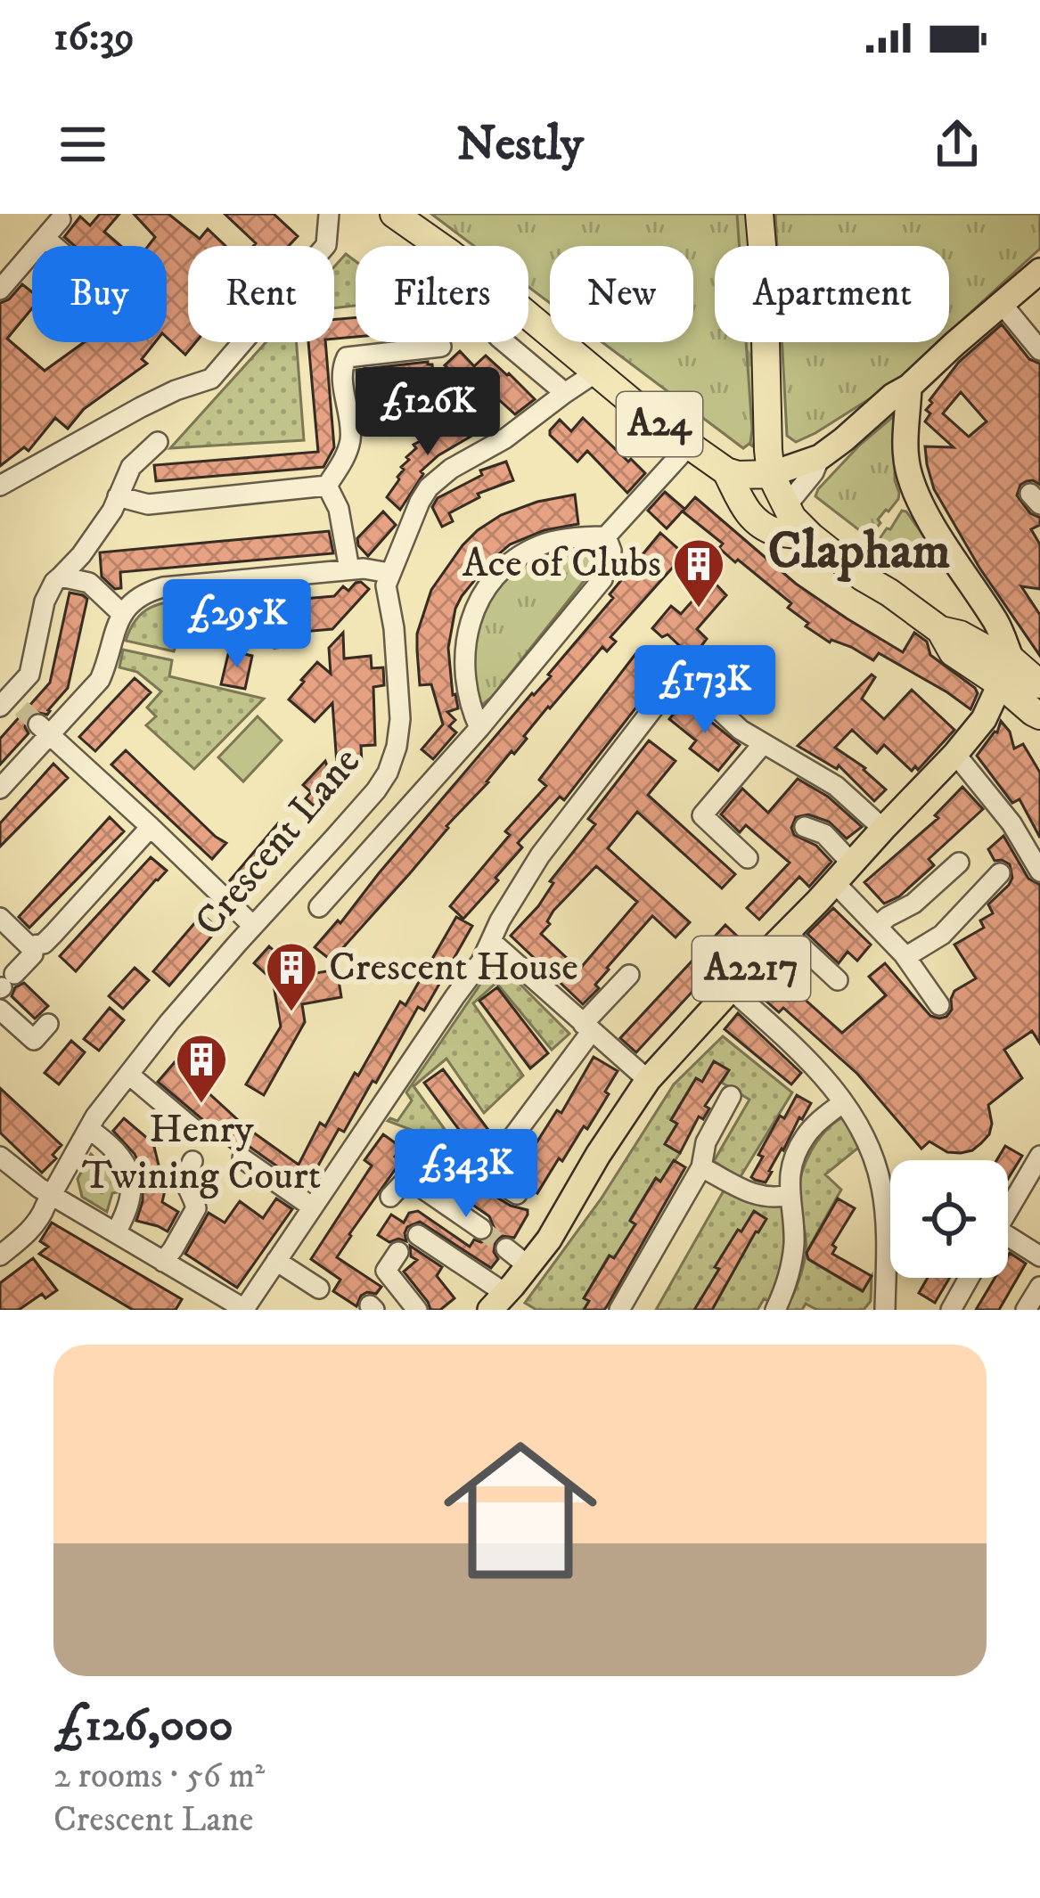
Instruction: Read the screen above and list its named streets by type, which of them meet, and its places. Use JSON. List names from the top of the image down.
{
  "streets": {
    "highway": ["A24"],
    "main road": ["A2217"],
    "street": ["Crescent Lane"]
  },
  "crossings": [
    ["A24", "Crescent Lane"]
  ],
  "districts": ["Clapham"],
  "places": {
    "building": ["Ace of Clubs", "Crescent House", "Henry Twining Court"]
  },
  "page": {
    "status": "16:39",
    "header": "Nestly",
    "chip": [
      "Buy",
      "Rent",
      "Filters",
      "New",
      "Apartment"
    ],
    "price": [
      "£126K",
      "£295K",
      "£173K",
      "£343K"
    ],
    "list": [
      {
        "name": "£126,000",
        "note": "2 rooms · 56 m² · Crescent Lane"
      }
    ]
  }
}
